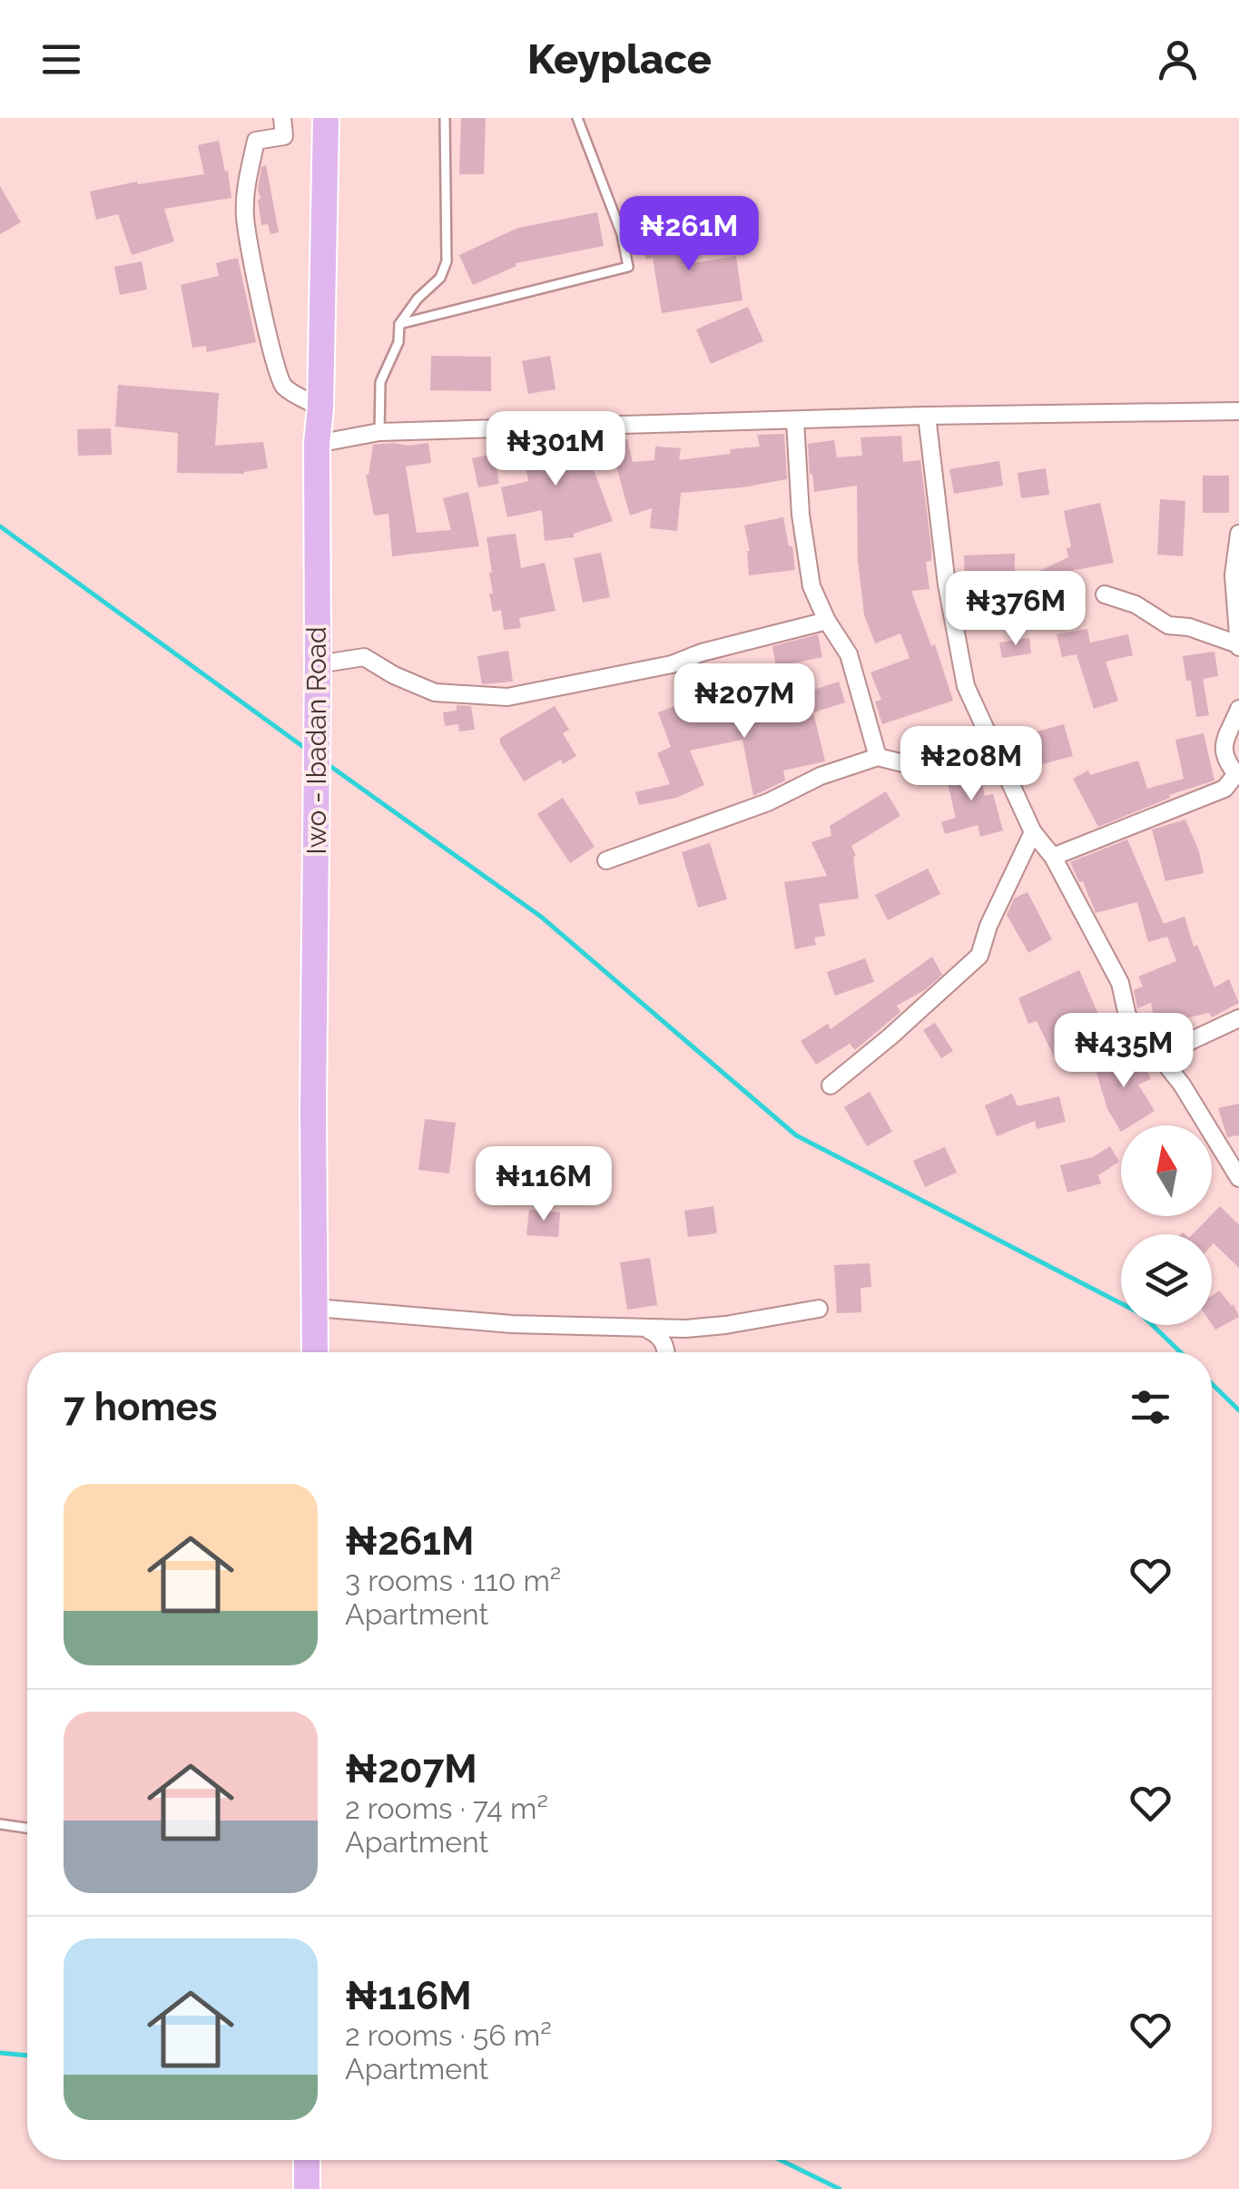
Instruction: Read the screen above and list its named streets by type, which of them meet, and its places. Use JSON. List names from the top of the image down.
{
  "streets": {
    "main road": ["Iwo - Ibadan Road"]
  },
  "north": "top",
  "page": {
    "header": "Keyplace",
    "price": [
      "₦261M",
      "₦301M",
      "₦376M",
      "₦207M",
      "₦208M",
      "₦435M",
      "₦116M"
    ],
    "heading": "7 homes",
    "list": [
      {
        "name": "₦261M",
        "note": "3 rooms · 110 m² · Apartment"
      },
      {
        "name": "₦207M",
        "note": "2 rooms · 74 m² · Apartment"
      },
      {
        "name": "₦116M",
        "note": "2 rooms · 56 m² · Apartment"
      }
    ]
  }
}
